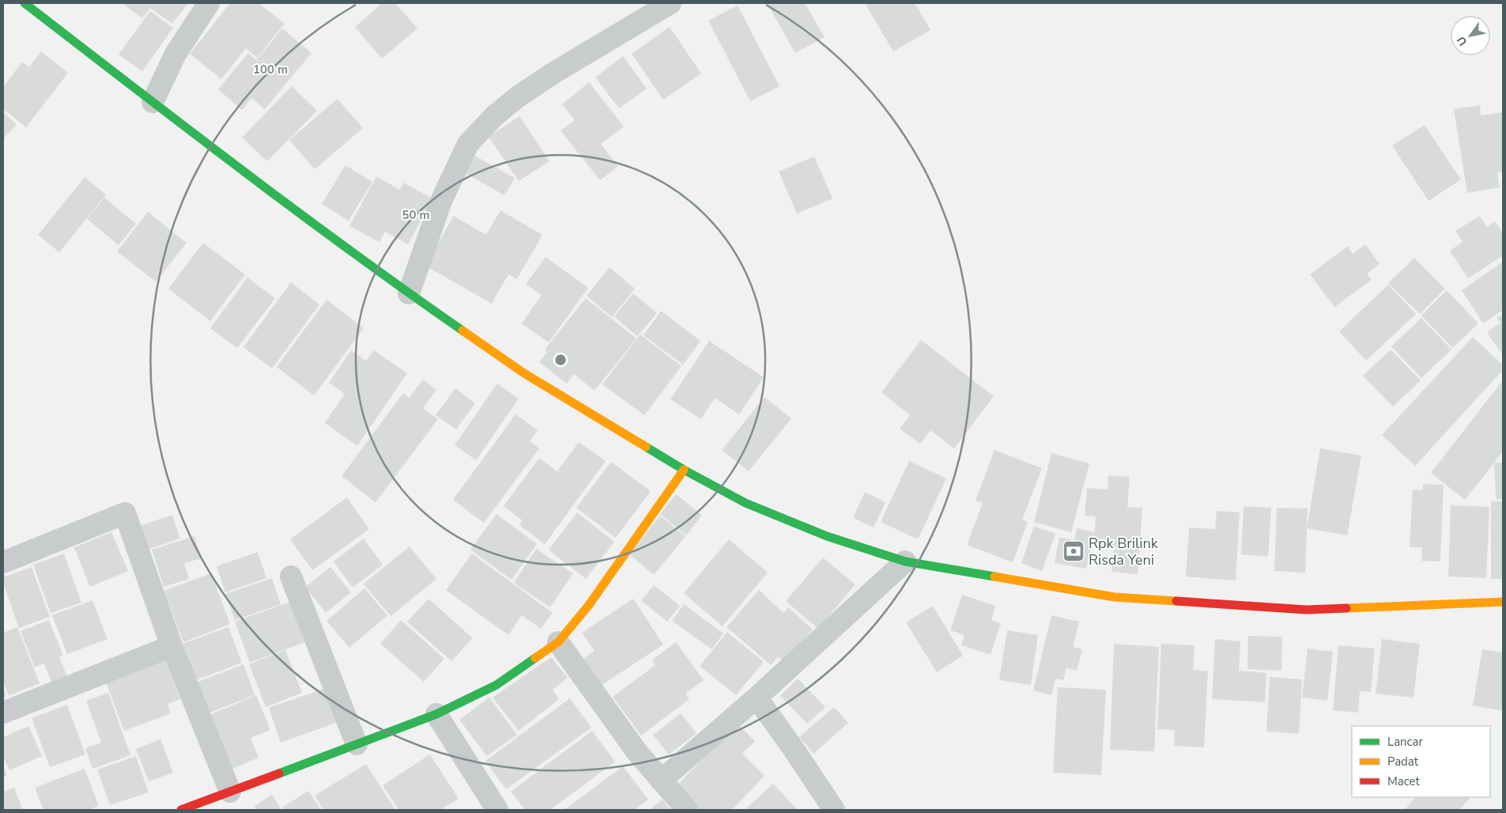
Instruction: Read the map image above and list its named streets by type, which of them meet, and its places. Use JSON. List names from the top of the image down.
{
  "places": {
    "bank": ["Rpk Brilink Risda Yeni"]
  },
  "legend": ["Lancar", "Padat", "Macet"],
  "north": "bottom left",
  "rings": ["100 m", "50 m"]
}
